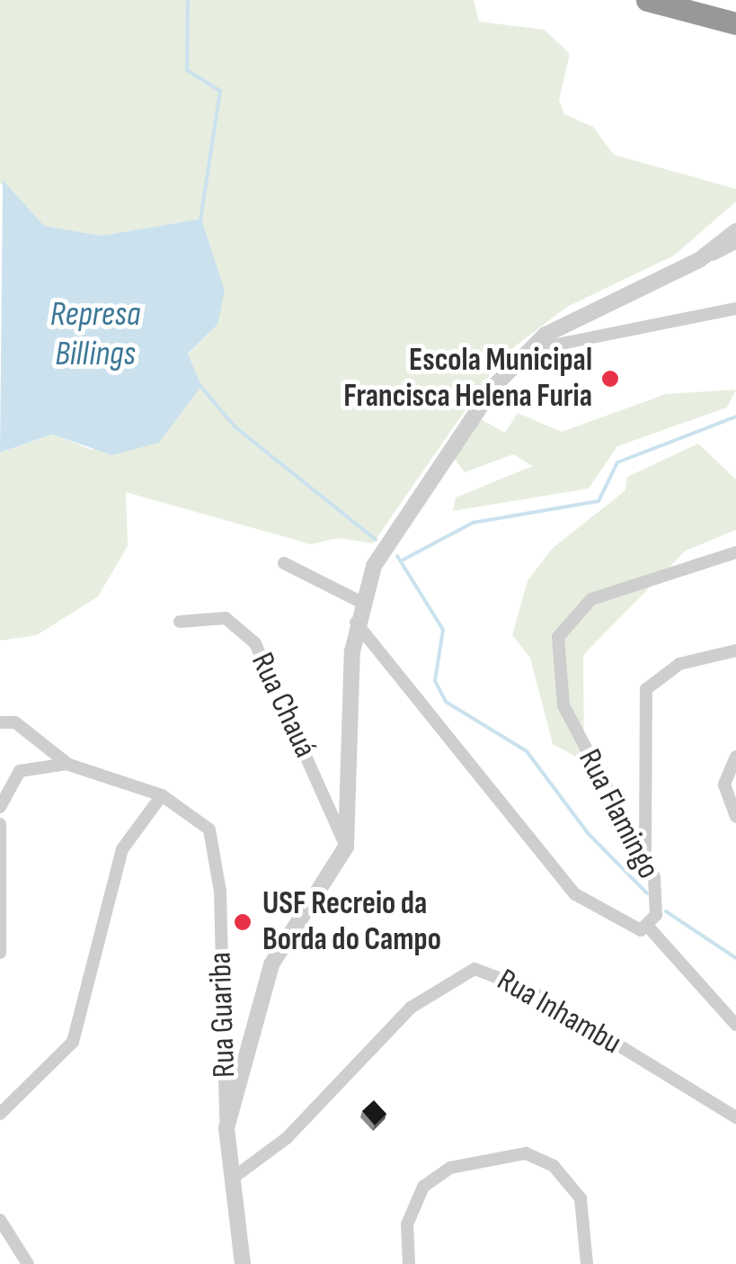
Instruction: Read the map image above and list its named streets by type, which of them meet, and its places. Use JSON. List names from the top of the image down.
{
  "streets": {
    "street": [
      "Rua Chauá",
      "Rua Flamingo",
      "Rua Inhambu",
      "Rua Guariba"
    ]
  },
  "water": ["Represa Billings"],
  "places": ["Escola Municipal Francisca Helena Furia", "USF Recreio da Borda do Campo"]
}
